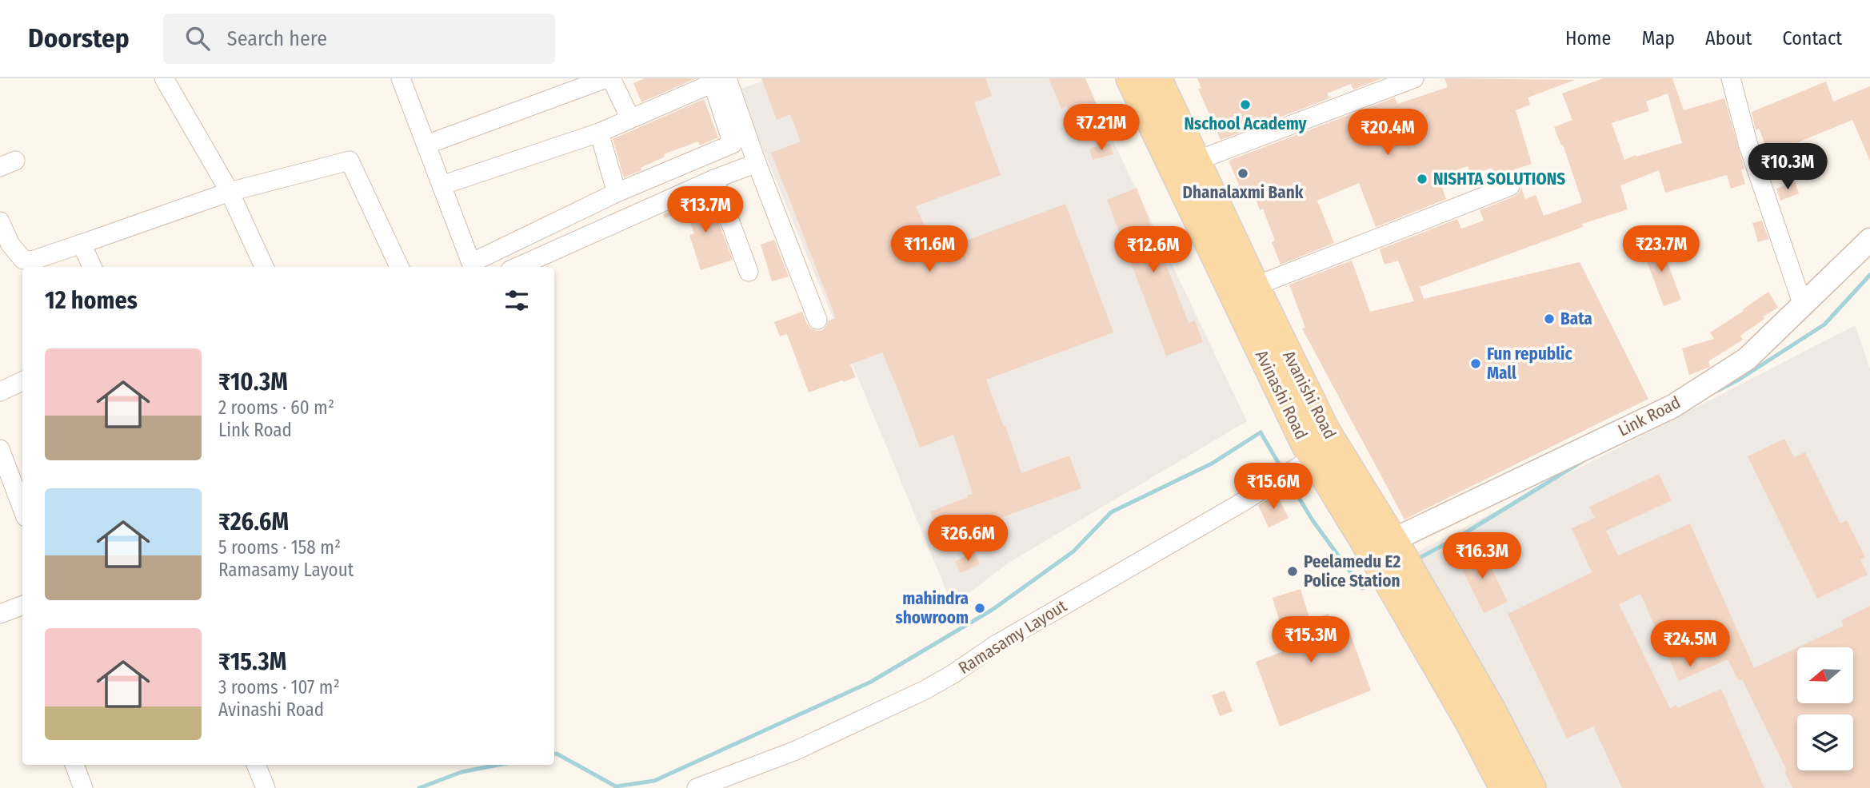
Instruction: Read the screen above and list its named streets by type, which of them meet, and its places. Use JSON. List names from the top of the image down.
{
  "streets": {
    "main road": ["Avinashi Road", "Avanishi Road"],
    "street": ["Link Road", "Ramasamy Layout"]
  },
  "crossings": [
    ["Avinashi Road", "Avanishi Road"],
    ["Avinashi Road", "Link Road"],
    ["Avinashi Road", "Ramasamy Layout"],
    ["Avanishi Road", "Link Road"]
  ],
  "places": [
    "Nschool Academy",
    "Dhanalaxmi Bank",
    "NISHTA SOLUTIONS",
    "Bata",
    "Fun republic Mall",
    "Peelamedu E2 Police Station",
    "mahindra showroom"
  ],
  "north": "left",
  "page": {
    "header": "Doorstep",
    "search": "Search here",
    "nav": [
      "Home",
      "Map",
      "About",
      "Contact"
    ],
    "price": [
      "₹7.21M",
      "₹20.4M",
      "₹10.3M",
      "₹13.7M",
      "₹11.6M",
      "₹23.7M",
      "₹12.6M",
      "₹15.6M",
      "₹26.6M",
      "₹16.3M",
      "₹15.3M",
      "₹24.5M"
    ],
    "heading": "12 homes",
    "list": [
      {
        "name": "₹10.3M",
        "note": "2 rooms · 60 m² · Link Road"
      },
      {
        "name": "₹26.6M",
        "note": "5 rooms · 158 m² · Ramasamy Layout"
      },
      {
        "name": "₹15.3M",
        "note": "3 rooms · 107 m² · Avinashi Road"
      }
    ]
  }
}
